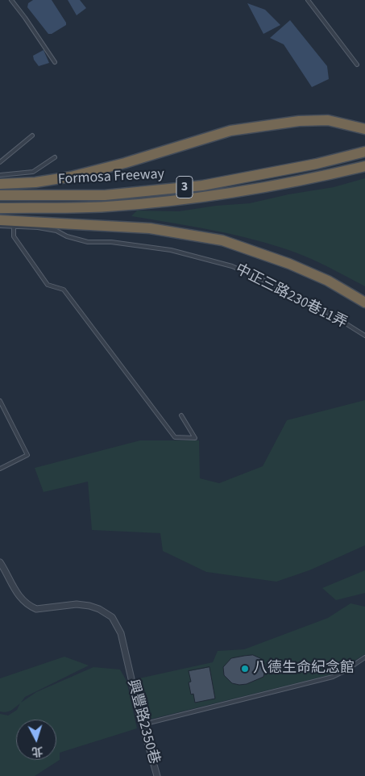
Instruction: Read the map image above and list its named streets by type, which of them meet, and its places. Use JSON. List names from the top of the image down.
{
  "streets": {
    "highway": ["Formosa Freeway", "3"],
    "street": ["興豐路2350巷"],
    "lane": ["中正三路230巷11弄"]
  },
  "places": ["八德生命紀念館"],
  "north": "bottom"
}
